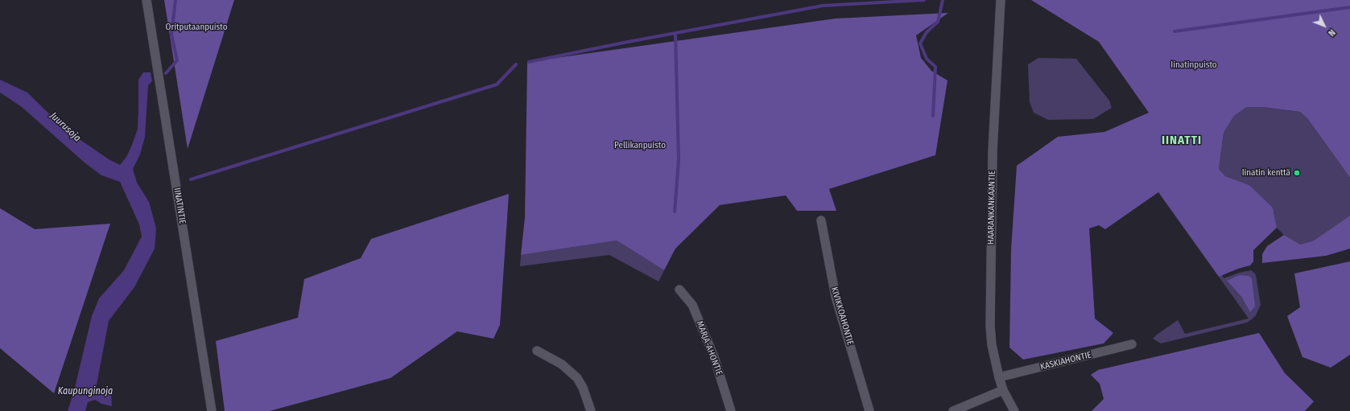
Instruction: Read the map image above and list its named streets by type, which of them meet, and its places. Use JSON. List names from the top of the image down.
{
  "streets": {
    "street": [
      "IINATINTIE",
      "HAARANKANKAANTIE",
      "KIVIKKOAHONTIE",
      "MARJA-AHONTIE",
      "KASKIAHONTIE"
    ]
  },
  "crossings": [
    ["HAARANKANKAANTIE", "KASKIAHONTIE"]
  ],
  "districts": ["IINATTI"],
  "water": ["Juurusoja", "Kaupunginoja"],
  "parks": ["Oritputaanpuisto", "Iinatinpuisto", "Pellikanpuisto"],
  "places": ["Iinatin kenttä"],
  "north": "bottom right"
}
